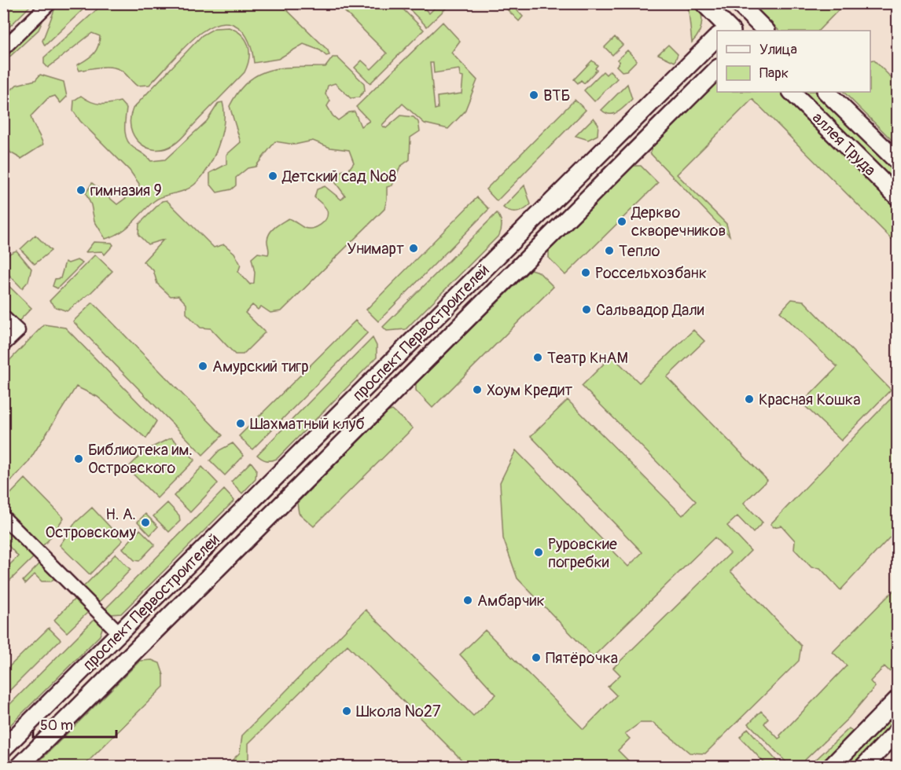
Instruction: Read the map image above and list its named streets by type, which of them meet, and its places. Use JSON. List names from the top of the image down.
{
  "streets": {
    "main road": ["аллея Труда", "проспект Первостроителей"]
  },
  "places": [
    "ВТБ",
    "Детский сад №8",
    "гимназия 9",
    "Деркво скворечников",
    "Унимарт",
    "Тепло",
    "Россельхозбанк",
    "Сальвадор Дали",
    "Театр КнАМ",
    "Амурский тигр",
    "Хоум Кредит",
    "Красная Кошка",
    "Шахматный клуб",
    "Библиотека им. Островского",
    "Н. А. Островскому",
    "Руровские погребки",
    "Амбарчик",
    "Пятёрочка",
    "Школа №27"
  ],
  "legend": ["Улица", "Парк"],
  "scale_bar": "50 m"
}
